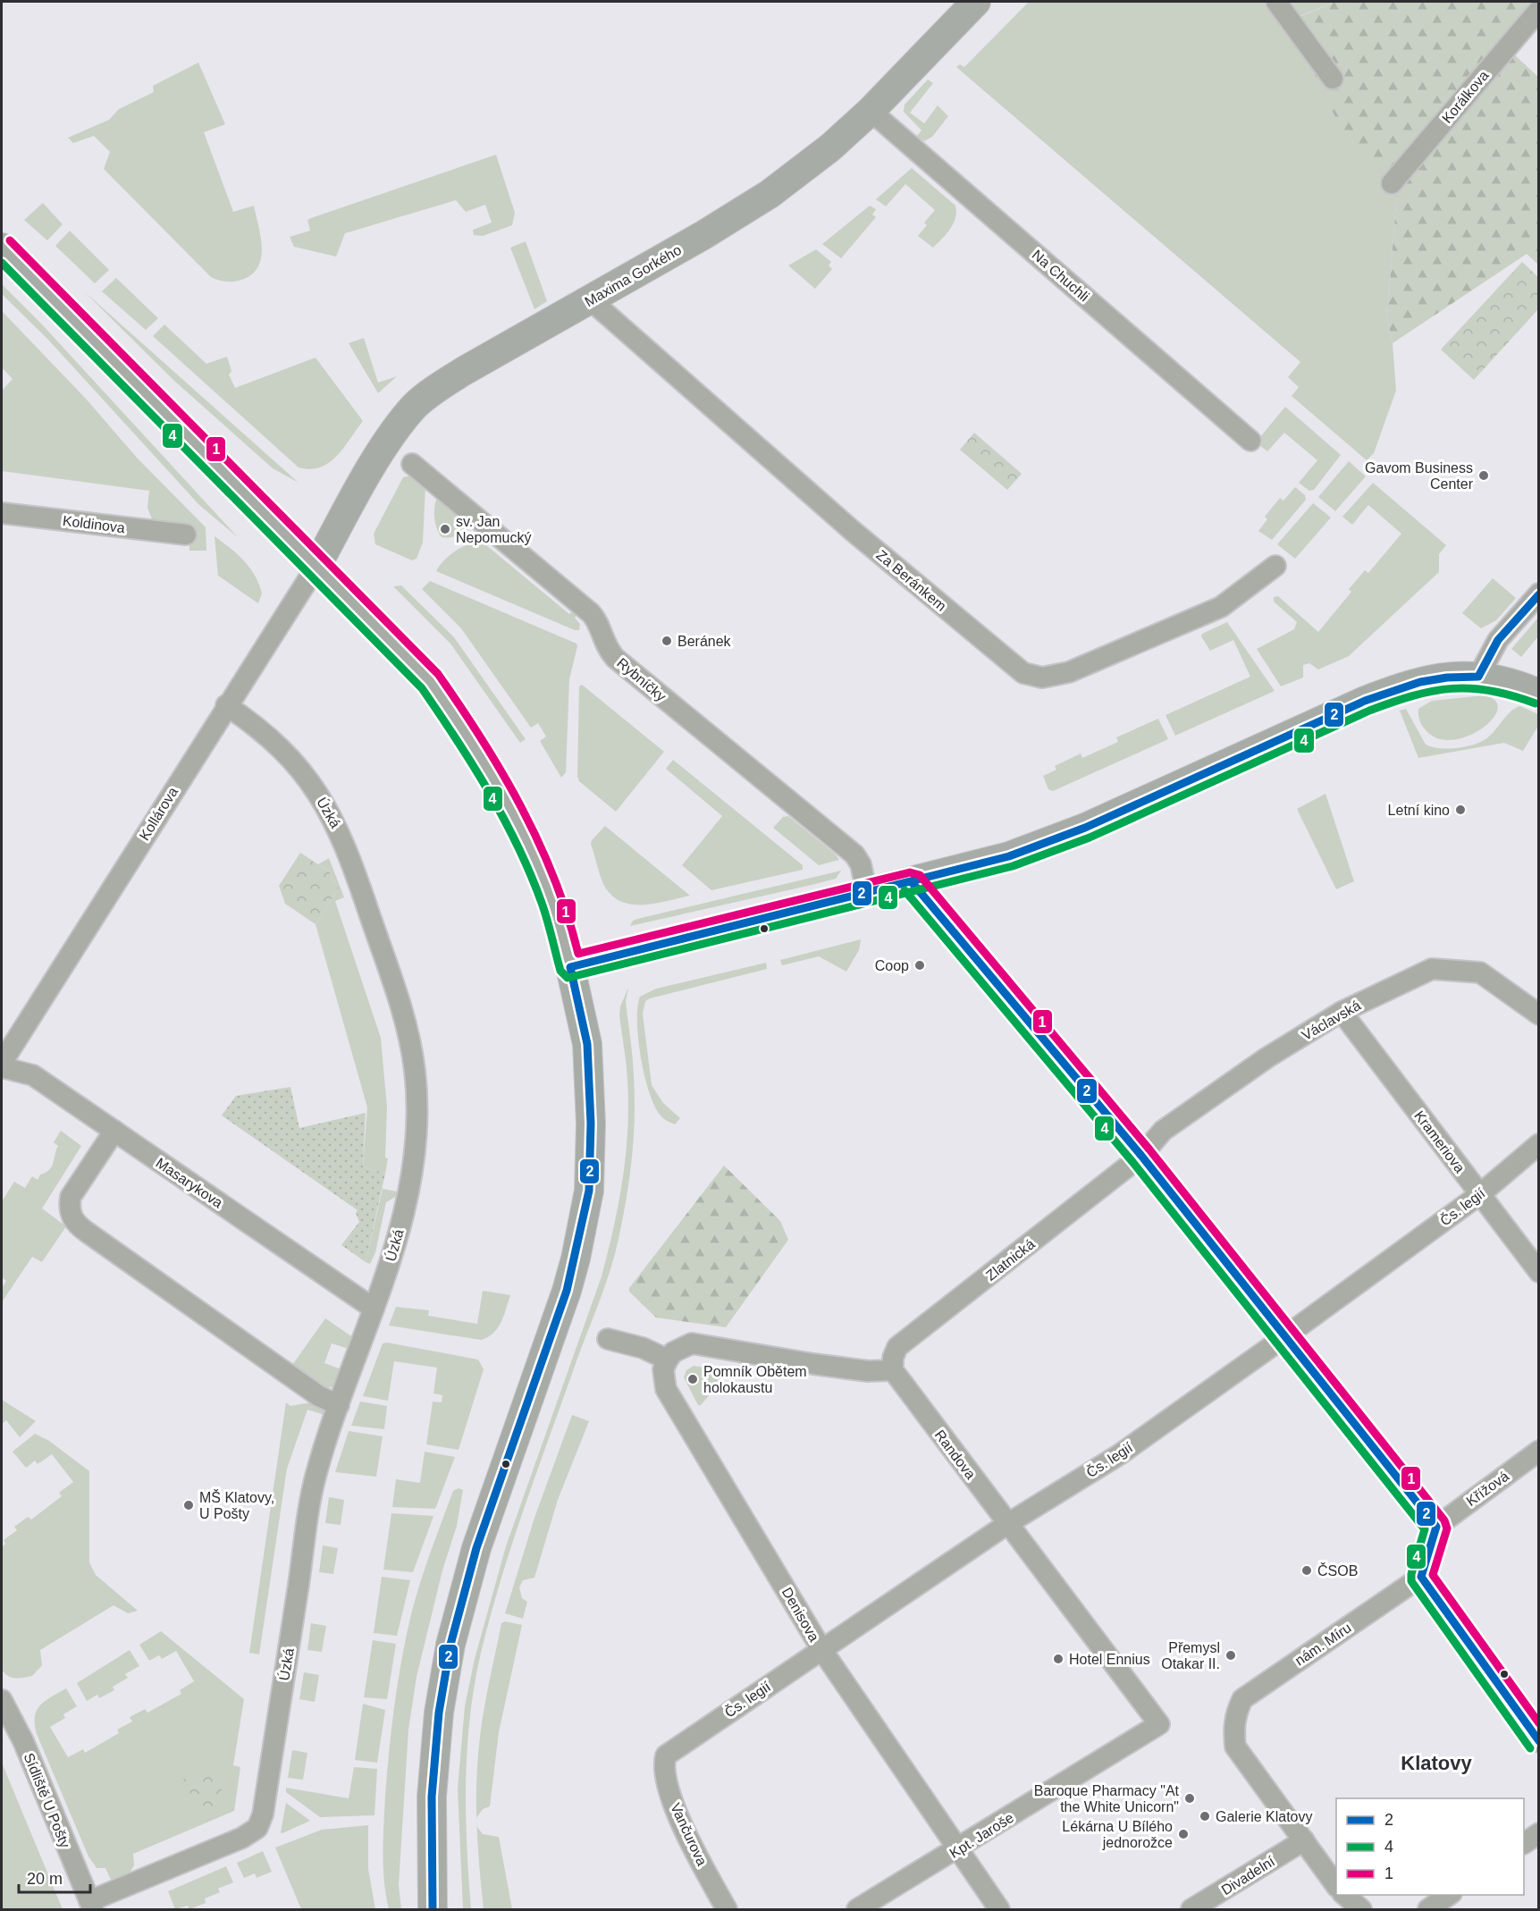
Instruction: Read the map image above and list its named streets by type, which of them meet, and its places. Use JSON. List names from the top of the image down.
{
  "streets": {
    "main road": ["Maxima Gorkého"],
    "street": [
      "Korálkova",
      "Na Chuchli",
      "Koldinova",
      "Za Beránkem",
      "Rybníčky",
      "Úzká",
      "Kollárova",
      "Václavská",
      "Krameriova",
      "Masarykova",
      "Čs. legií",
      "Zlatnická",
      "Randova",
      "Křížová",
      "Denisova",
      "nám. Míru",
      "Sídliště U Pošty",
      "Vančurova",
      "Kpt. Jaroše",
      "Divadelní"
    ]
  },
  "crossings": [
    ["Maxima Gorkého", "Na Chuchli"],
    ["Maxima Gorkého", "Za Beránkem"],
    ["Maxima Gorkého", "Kollárova"],
    ["Úzká", "Kollárova"],
    ["Úzká", "Masarykova"],
    ["Úzká", "Sídliště U Pošty"],
    ["Václavská", "Krameriova"],
    ["Václavská", "Zlatnická"],
    ["Krameriova", "Čs. legií"],
    ["Čs. legií", "Randova"],
    ["Čs. legií", "Denisova"],
    ["Čs. legií", "Vančurova"],
    ["Zlatnická", "Randova"],
    ["Randova", "Kpt. Jaroše"],
    ["Denisova", "Kpt. Jaroše"],
    ["nám. Míru", "Divadelní"]
  ],
  "districts": ["Klatovy"],
  "places": [
    "Gavom Business Center",
    "sv. Jan Nepomucký",
    "Beránek",
    "Letní kino",
    "Coop",
    "Pomník Obětem holokaustu",
    "MŠ Klatovy, U Pošty",
    "ČSOB",
    "Přemysl Otakar II.",
    "Hotel Ennius",
    "Baroque Pharmacy \"At the White Unicorn\"",
    "Galerie Klatovy",
    "Lékárna U Bílého jednorožce"
  ],
  "lines": ["transit line 1", "transit line 4", "transit line 2"],
  "legend": ["2", "4", "1"],
  "scale_bar": "20 m"
}
